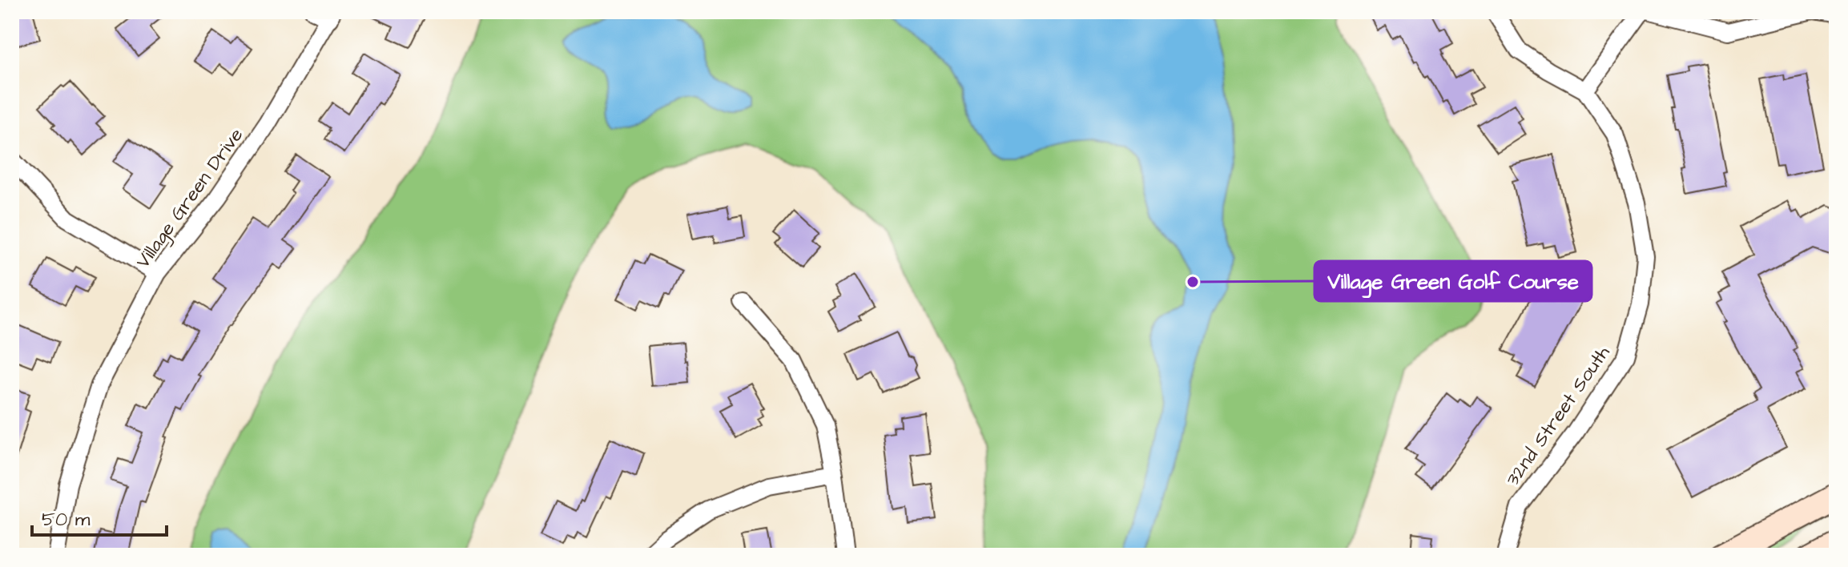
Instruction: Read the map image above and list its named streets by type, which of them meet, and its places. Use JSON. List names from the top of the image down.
{
  "streets": {
    "street": ["Village Green Drive", "32nd Street South"]
  },
  "places": ["Village Green Golf Course"],
  "scale_bar": "50 m"
}
